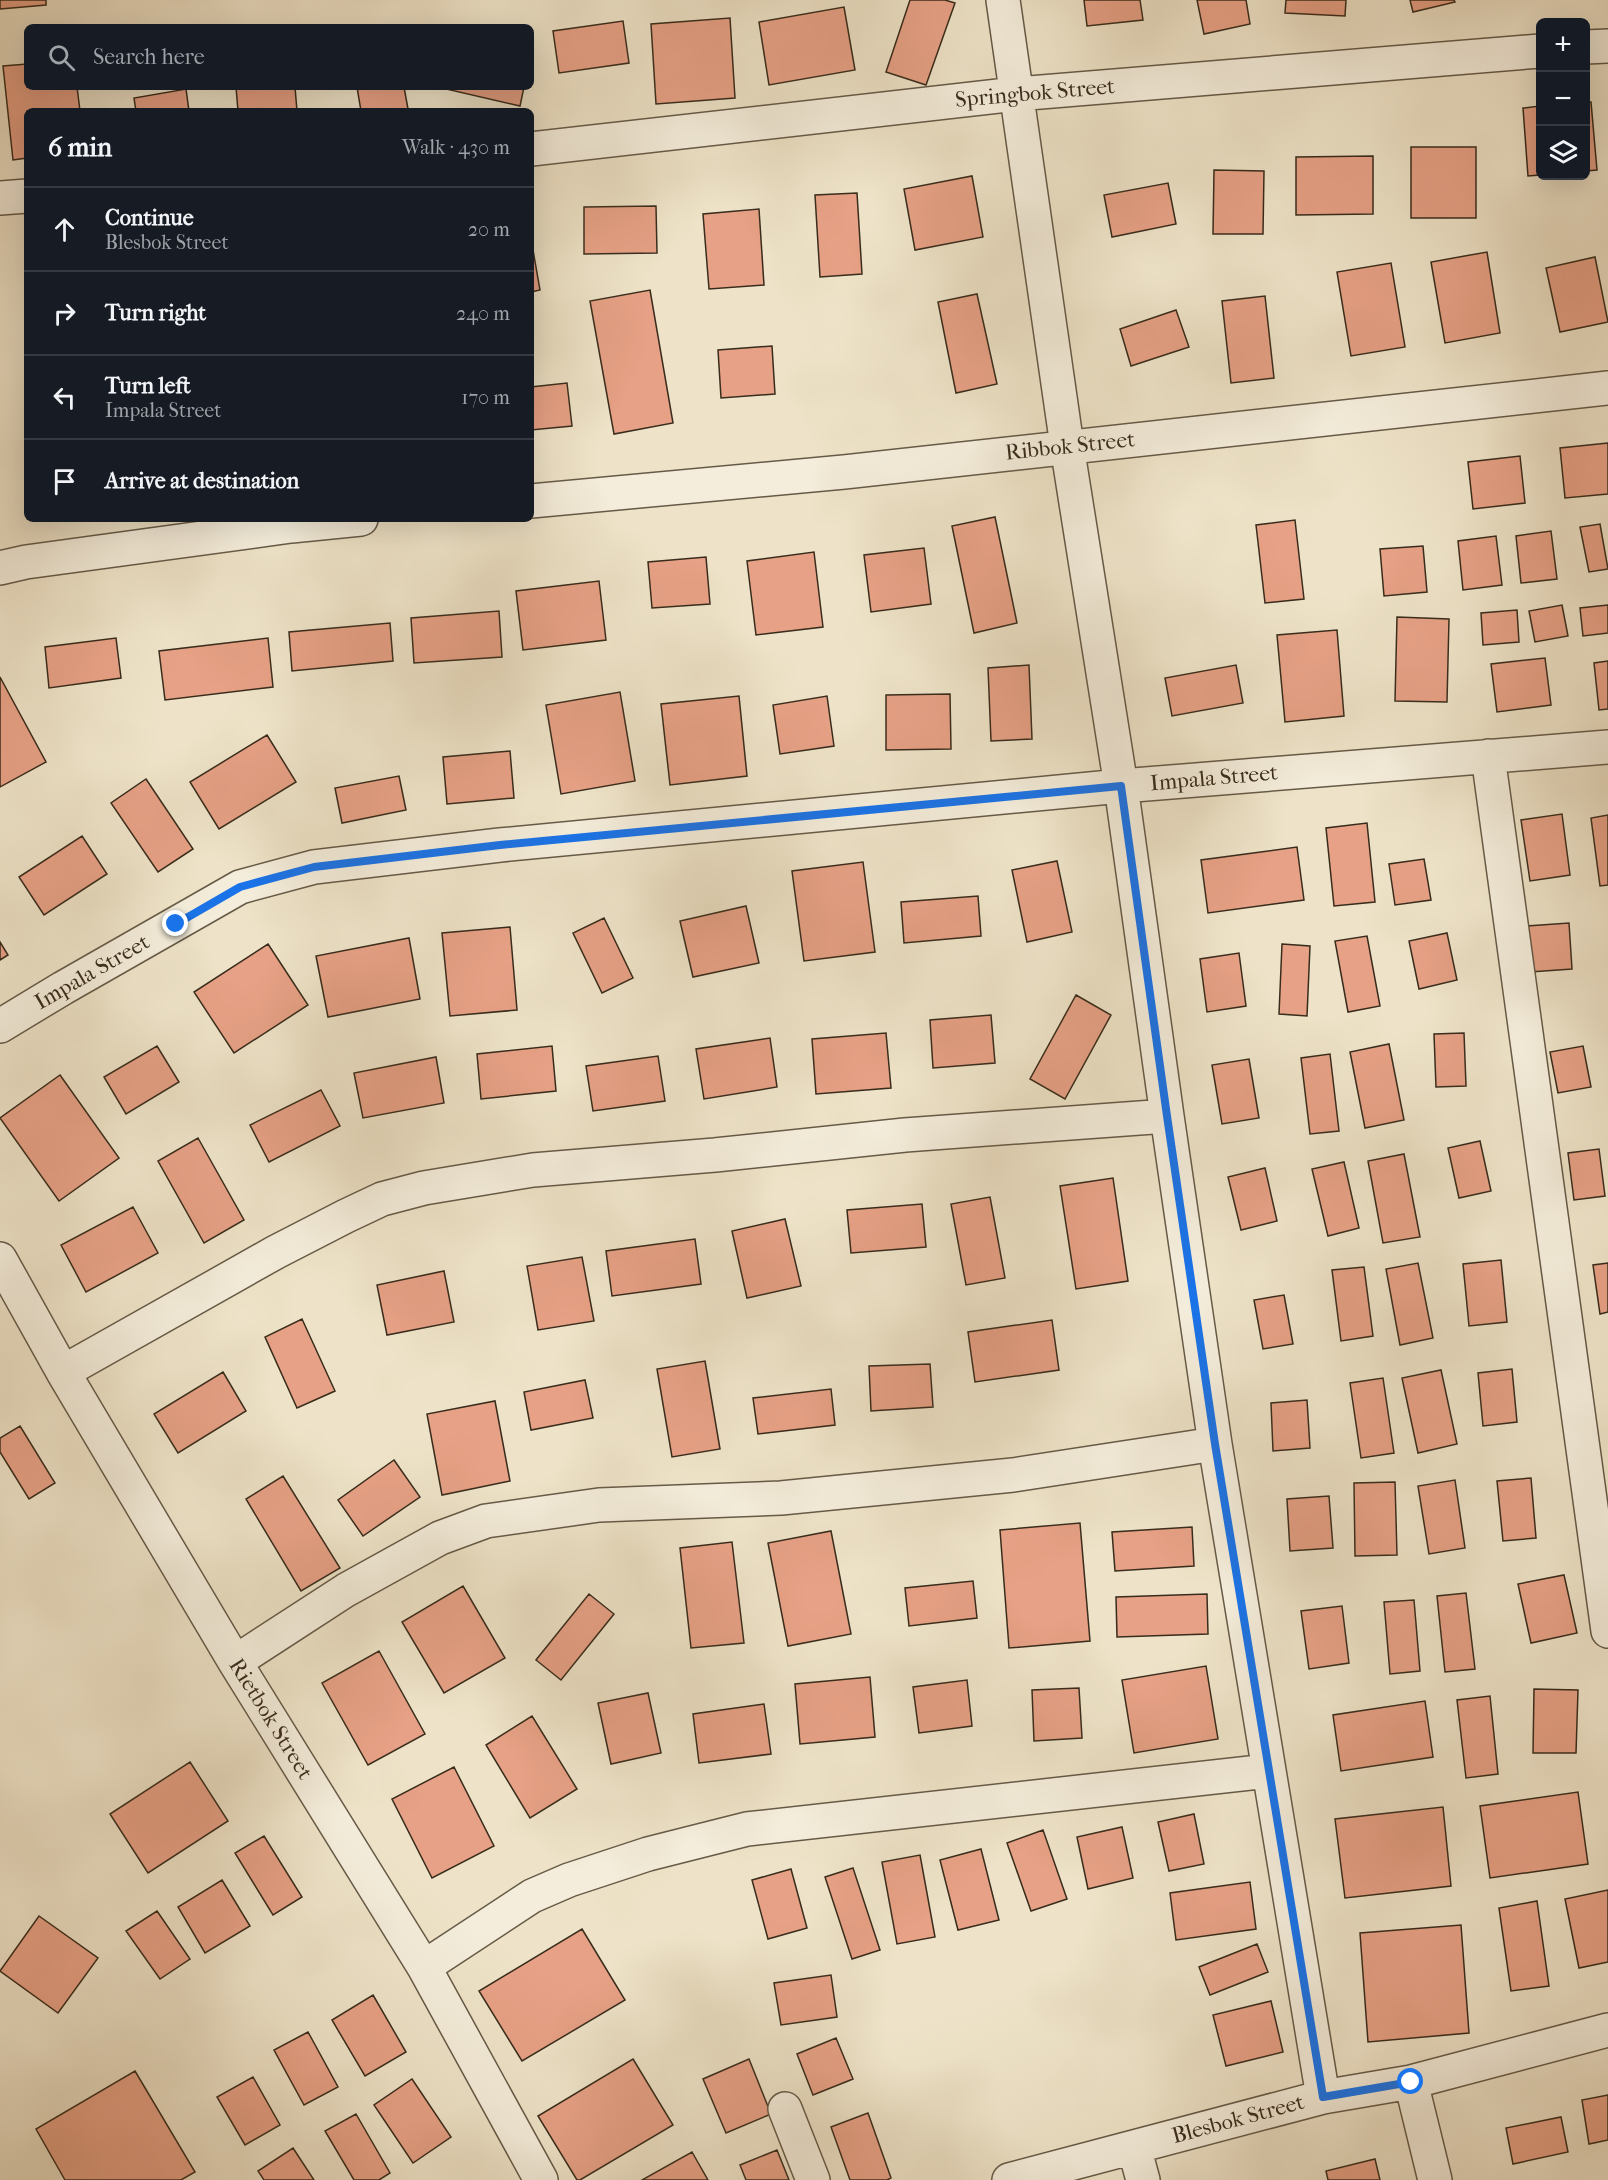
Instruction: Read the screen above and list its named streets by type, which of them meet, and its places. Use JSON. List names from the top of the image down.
{
  "streets": {
    "street": [
      "Springbok Street",
      "Ribbok Street",
      "Impala Street",
      "Rietbok Street",
      "Blesbok Street"
    ]
  },
  "page": {
    "map_buttons": ["+", "−"],
    "search": "Search here",
    "heading": ["6 min", "Walk · 430 m"],
    "list": [
      ["Continue", "Blesbok Street", "20 m"],
      ["Turn right", "240 m"],
      ["Turn left", "Impala Street", "170 m"],
      "Arrive at destination"
    ]
  }
}
